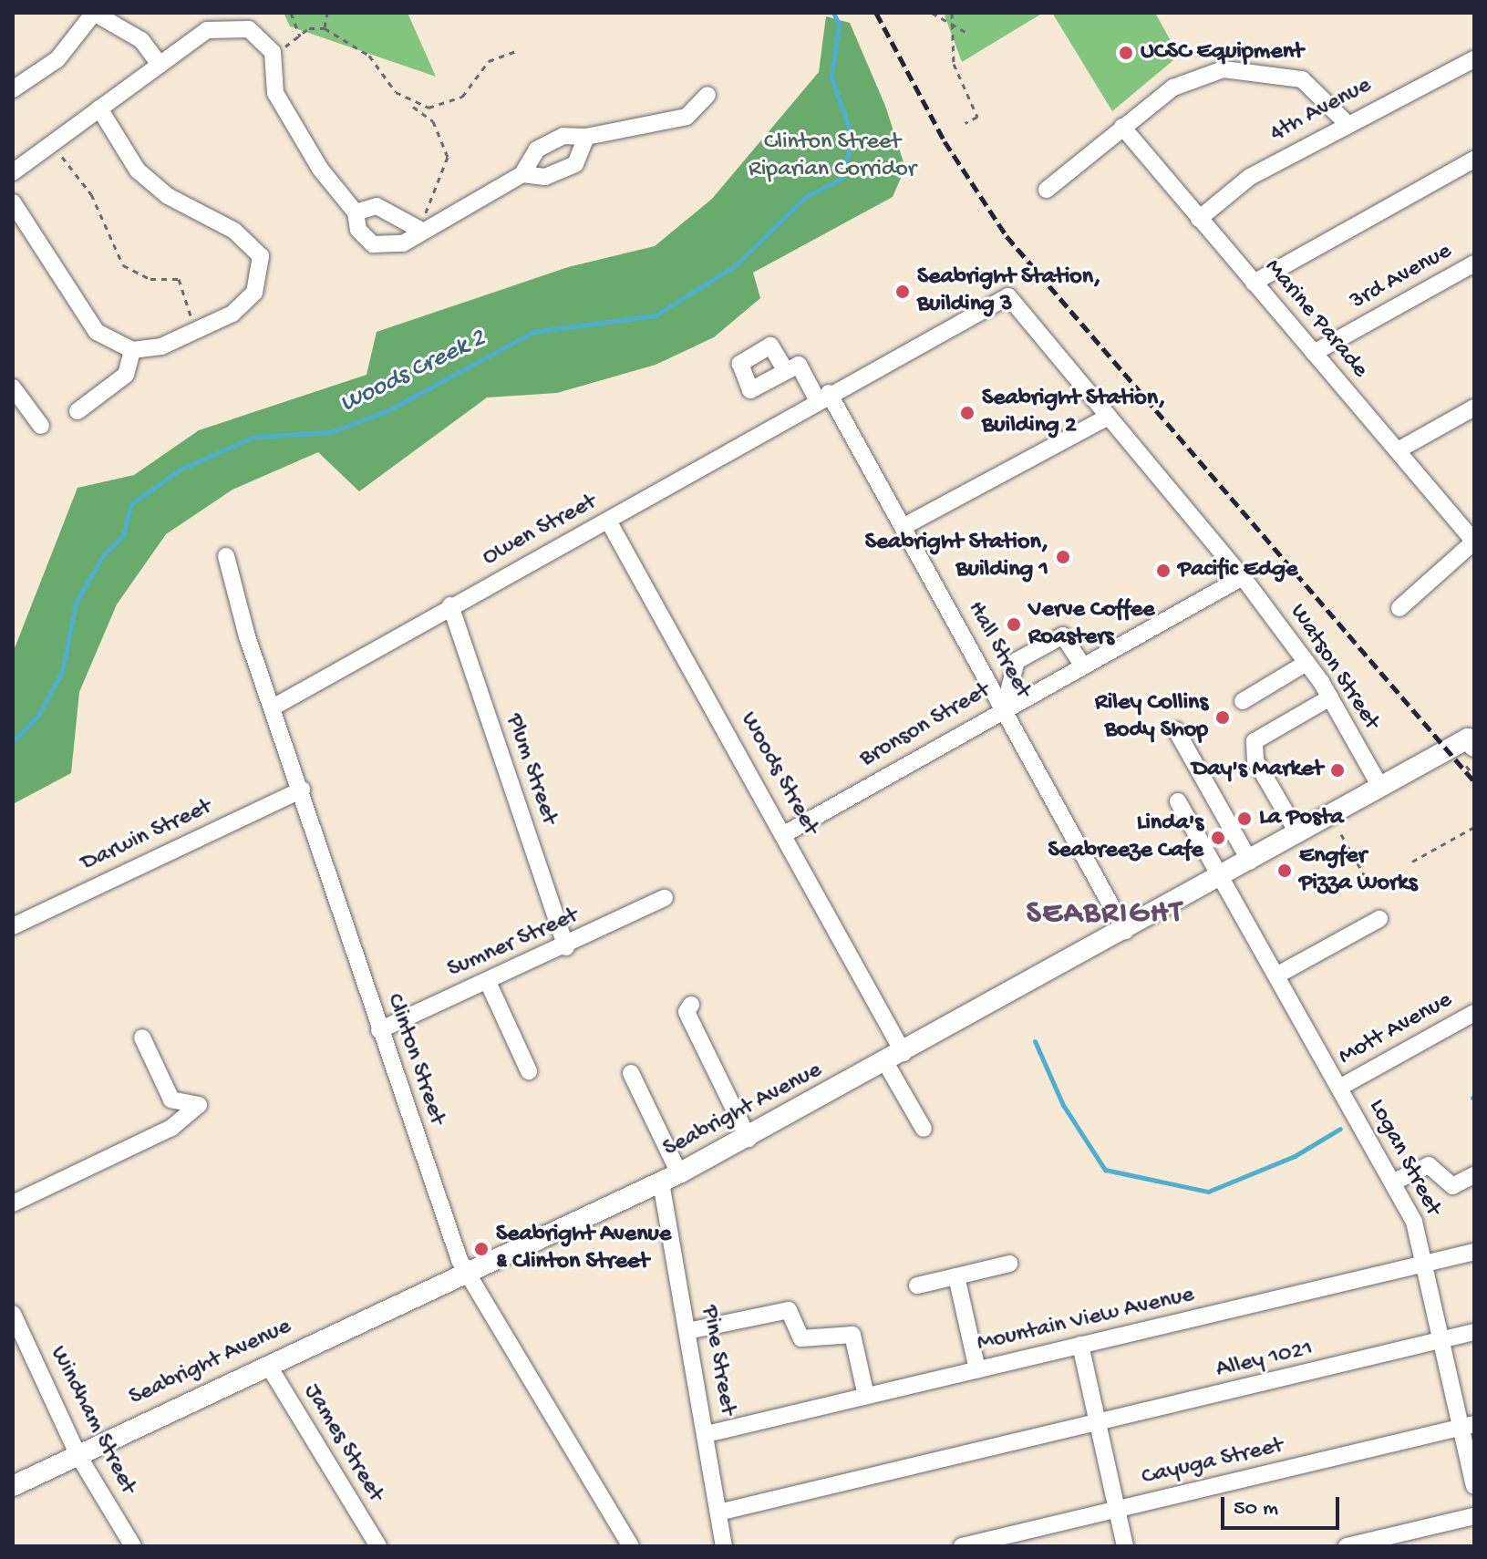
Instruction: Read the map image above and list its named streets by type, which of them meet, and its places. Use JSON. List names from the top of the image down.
{
  "streets": {
    "main road": ["Seabright Avenue"],
    "street": [
      "4th Avenue",
      "3rd Avenue",
      "Marine Parade",
      "Owen Street",
      "Hall Street",
      "Watson Street",
      "Bronson Street",
      "Plum Street",
      "Woods Street",
      "Darwin Street",
      "Sumner Street",
      "Mott Avenue",
      "Clinton Street",
      "Logan Street",
      "Mountain View Avenue",
      "Pine Street",
      "Alley 1021",
      "Windham Street",
      "James Street",
      "Cayuga Street"
    ]
  },
  "crossings": [
    ["4th Avenue", "Marine Parade"],
    ["3rd Avenue", "Marine Parade"],
    ["Owen Street", "Hall Street"],
    ["Owen Street", "Watson Street"],
    ["Owen Street", "Plum Street"],
    ["Owen Street", "Woods Street"],
    ["Owen Street", "Clinton Street"],
    ["Hall Street", "Bronson Street"],
    ["Hall Street", "Seabright Avenue"],
    ["Watson Street", "Bronson Street"],
    ["Watson Street", "Seabright Avenue"],
    ["Bronson Street", "Woods Street"],
    ["Plum Street", "Sumner Street"],
    ["Woods Street", "Seabright Avenue"],
    ["Darwin Street", "Clinton Street"],
    ["Sumner Street", "Clinton Street"],
    ["Mott Avenue", "Logan Street"],
    ["Clinton Street", "Seabright Avenue"],
    ["Seabright Avenue", "Logan Street"],
    ["Seabright Avenue", "Pine Street"],
    ["Seabright Avenue", "Windham Street"],
    ["Seabright Avenue", "James Street"],
    ["Logan Street", "Mountain View Avenue"],
    ["Logan Street", "Alley 1021"],
    ["Logan Street", "Cayuga Street"],
    ["Mountain View Avenue", "Pine Street"],
    ["Pine Street", "Alley 1021"]
  ],
  "districts": ["SEABRIGHT"],
  "water": ["Woods Creek 2"],
  "parks": ["Clinton Street Riparian Corridor"],
  "places": [
    "UCSC Equipment",
    "Seabright Station, Building 3",
    "Seabright Station, Building 2",
    "Seabright Station, Building 1",
    "Pacific Edge",
    "Verve Coffee Roasters",
    "Riley Collins Body Shop",
    "Day's Market",
    "La Posta",
    "Linda's Seabreeze Cafe",
    "Engfer Pizza Works",
    "Seabright Avenue & Clinton Street"
  ],
  "scale_bar": "50 m"
}
